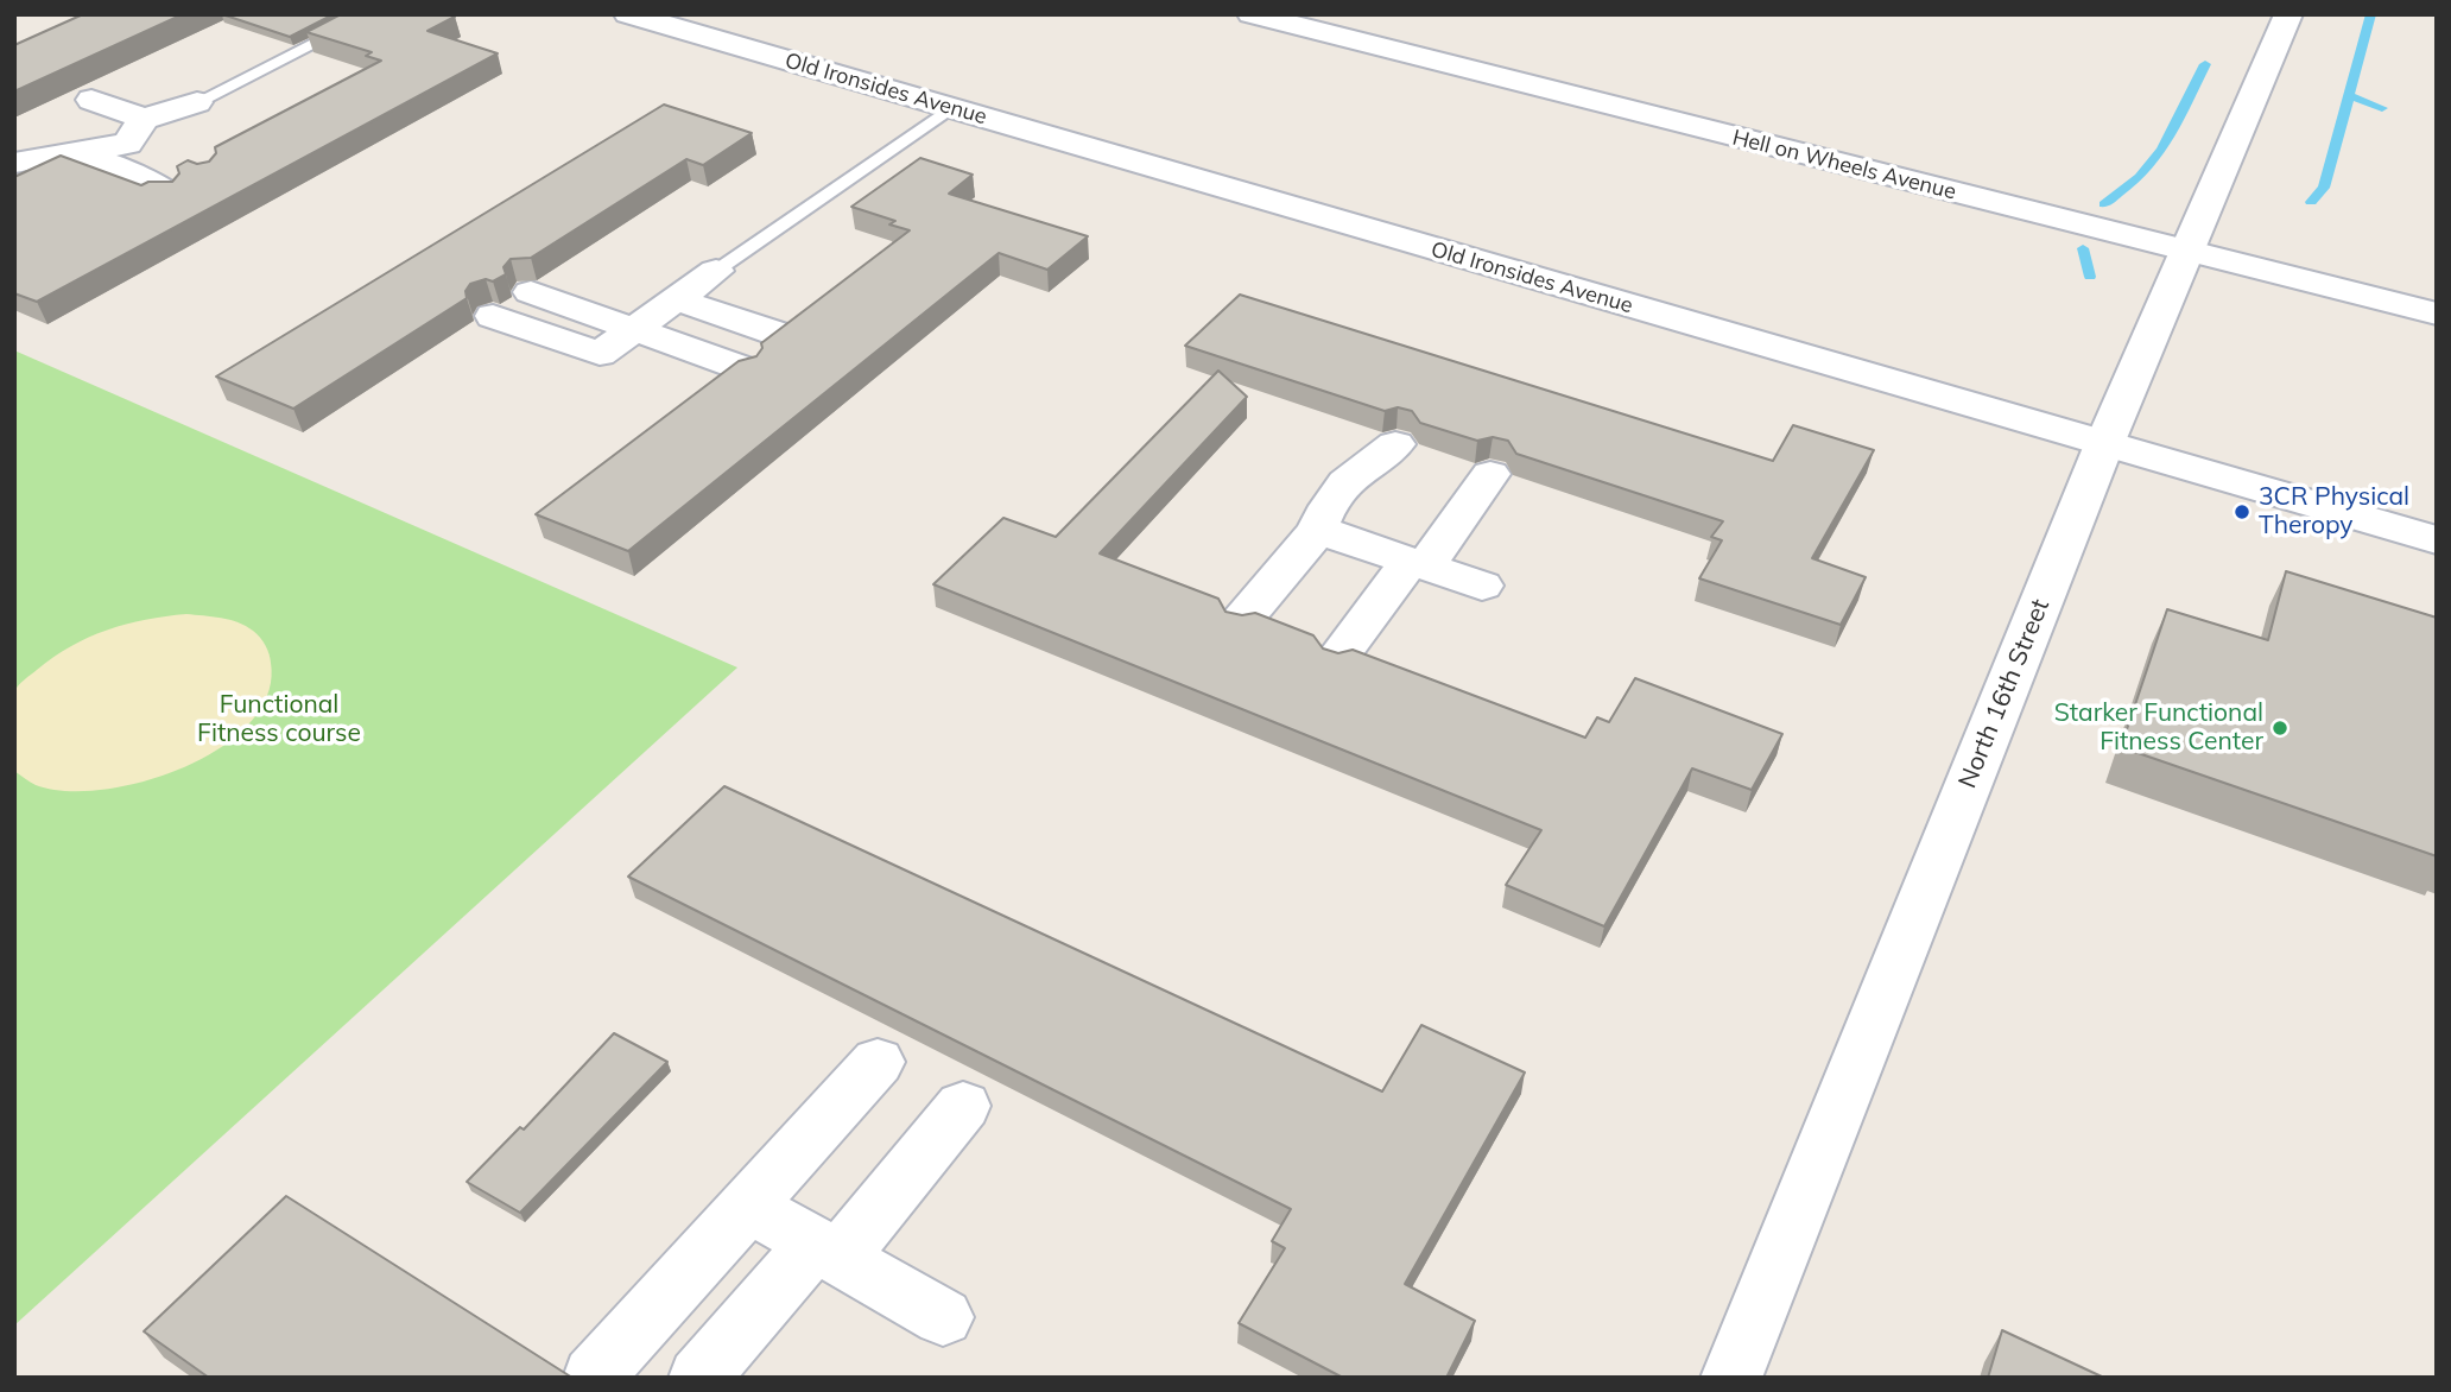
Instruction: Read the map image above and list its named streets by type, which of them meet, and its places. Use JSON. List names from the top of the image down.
{
  "streets": {
    "street": ["Old Ironsides Avenue", "Hell on Wheels Avenue", "North 16th Street"]
  },
  "crossings": [
    ["Old Ironsides Avenue", "North 16th Street"],
    ["Hell on Wheels Avenue", "North 16th Street"]
  ],
  "parks": ["Functional Fitness course"],
  "places": ["3CR Physical Theropy", "Starker Functional Fitness Center"]
}
